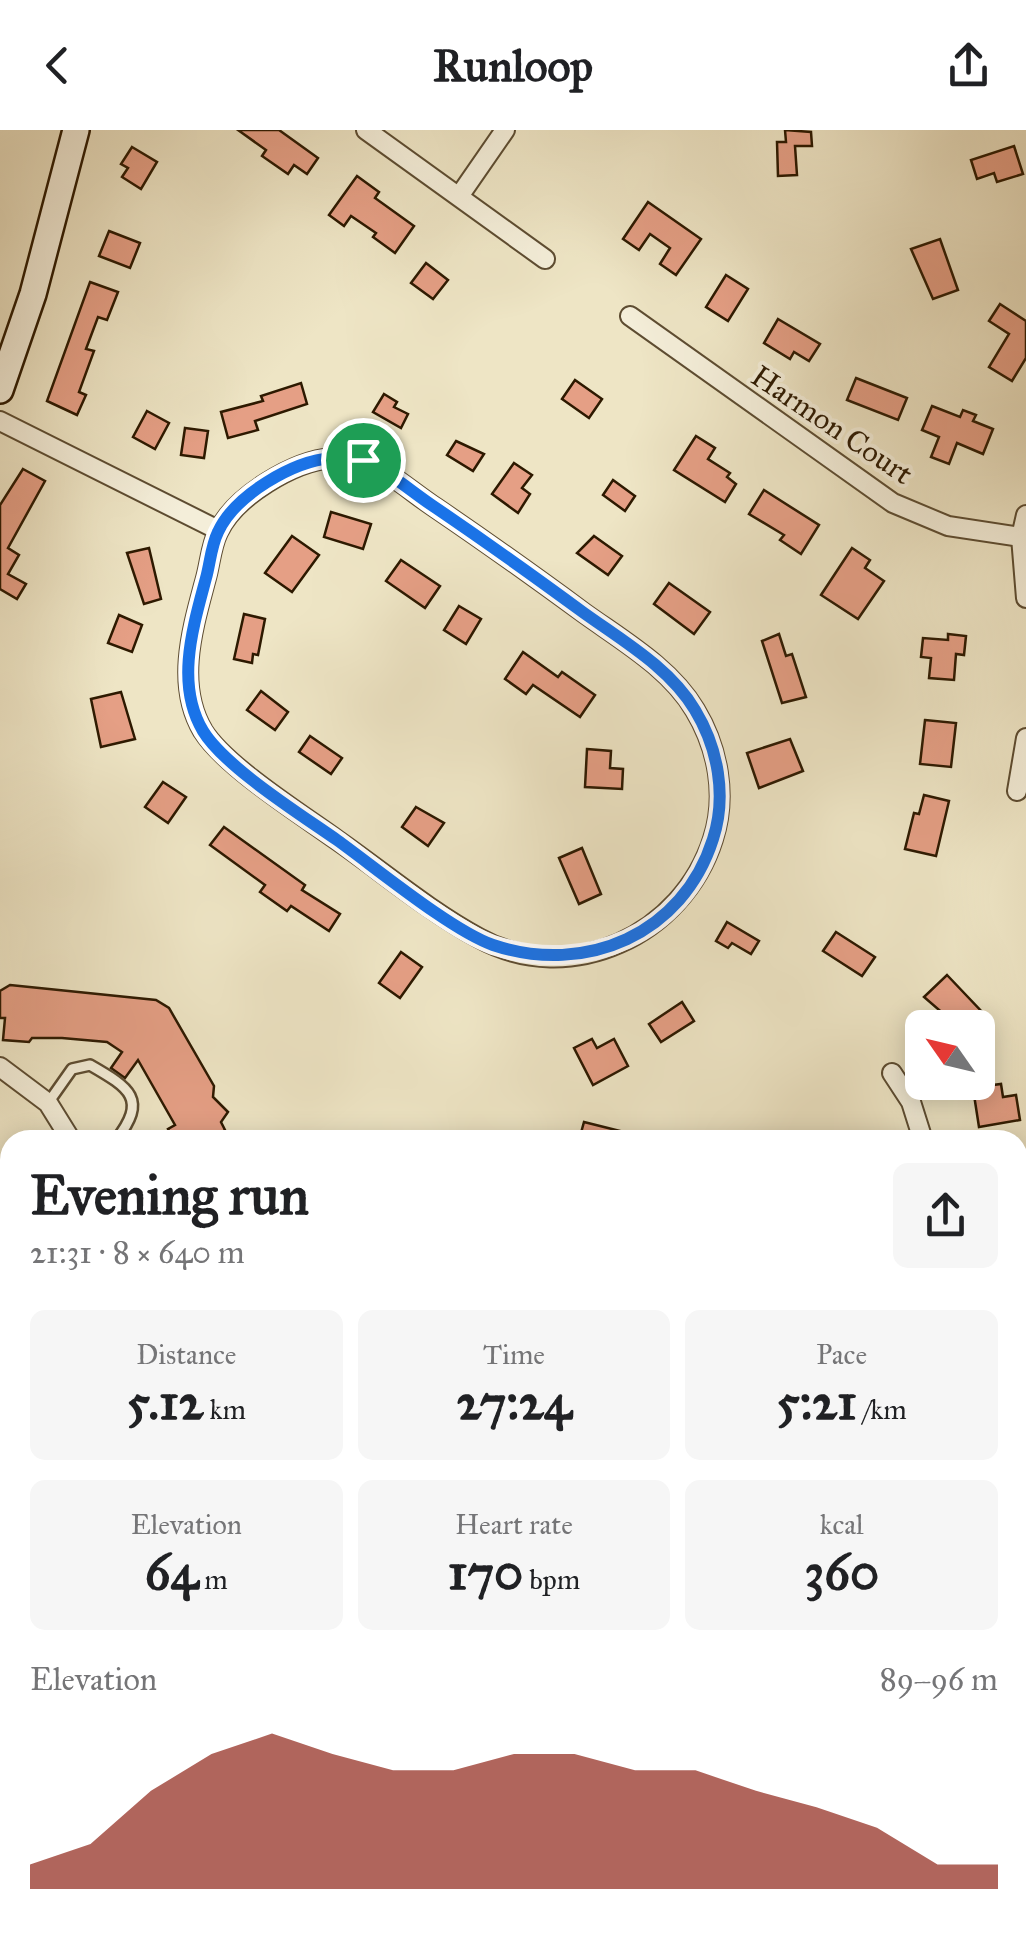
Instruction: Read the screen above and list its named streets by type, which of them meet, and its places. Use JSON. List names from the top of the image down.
{
  "streets": {
    "street": ["Harmon Court"]
  },
  "north": "top left",
  "page": {
    "header": "Runloop",
    "heading": ["Evening run", "21:31 · 8 × 640 m"],
    "stats": [
      ["Distance", "5.12 km"],
      ["Time", "27:24"],
      ["Pace", "5:21 /km"],
      ["Elevation", "64 m"],
      ["Heart rate", "170 bpm"],
      ["kcal", "360"]
    ],
    "chart": ["Elevation", "89–96 m"]
  }
}
